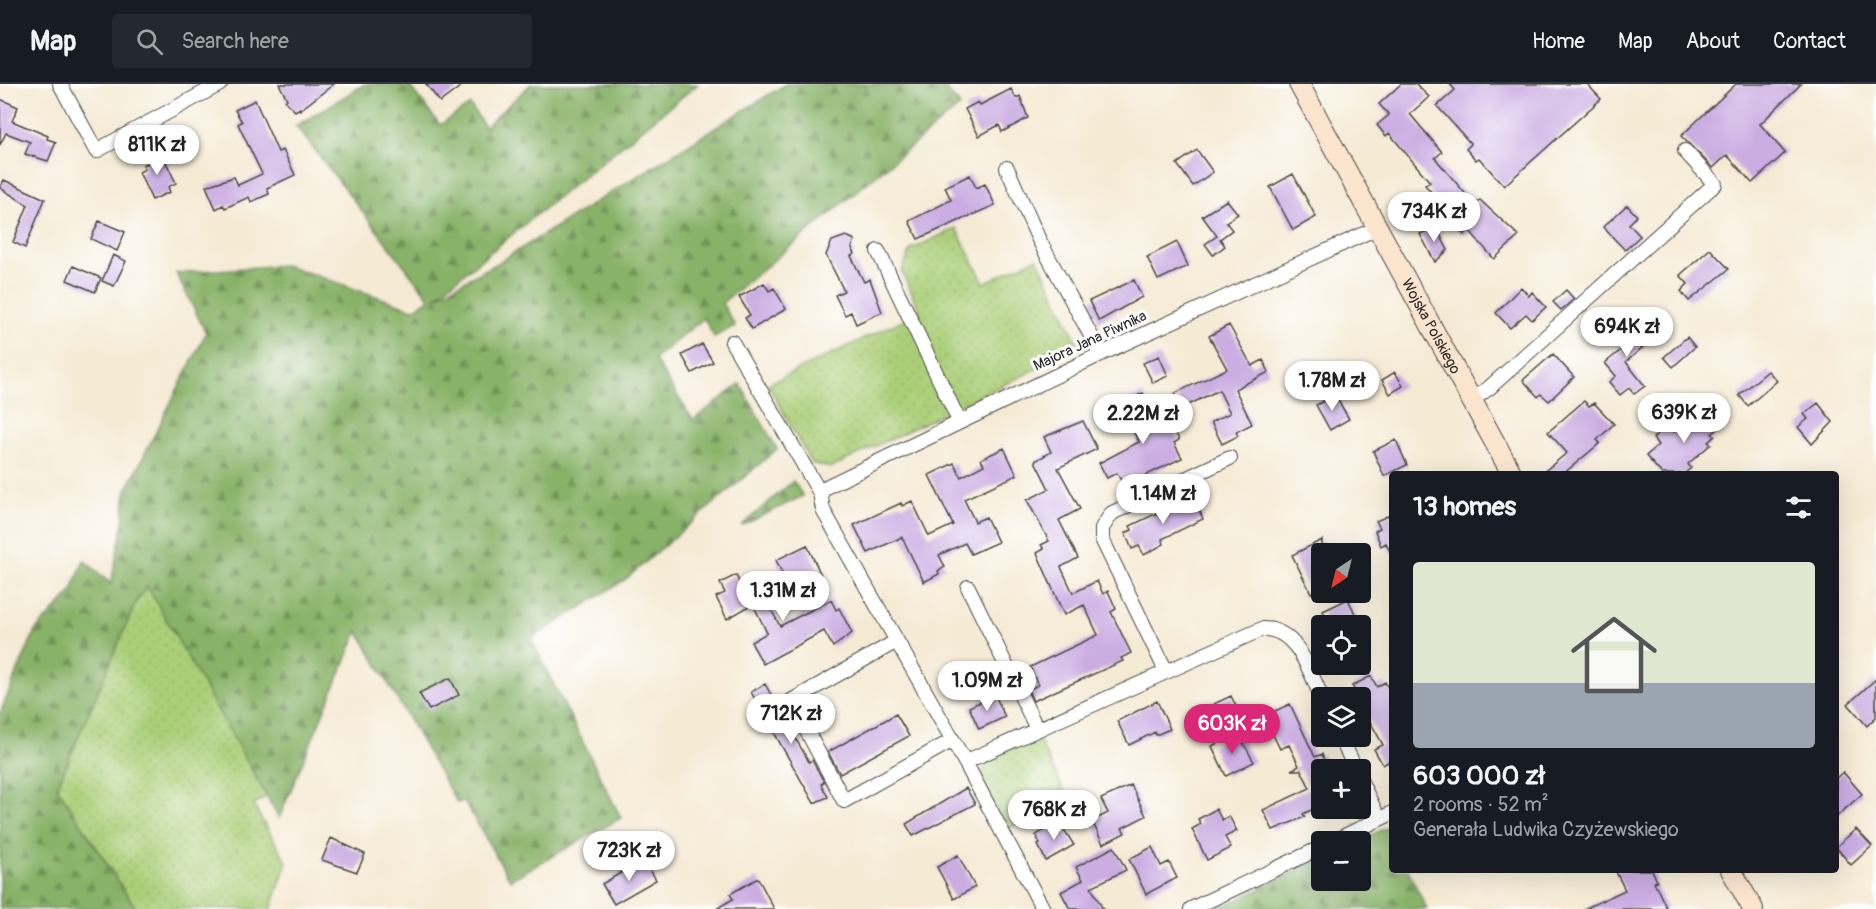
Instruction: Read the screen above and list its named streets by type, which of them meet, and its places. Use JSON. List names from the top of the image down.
{
  "streets": {
    "main road": ["Wojska Polskiego"],
    "street": ["Majora Jana Piwnika"]
  },
  "crossings": [
    ["Wojska Polskiego", "Majora Jana Piwnika"]
  ],
  "north": "bottom left",
  "page": {
    "header": "Map",
    "search": "Search here",
    "nav": [
      "Home",
      "Map",
      "About",
      "Contact"
    ],
    "price": [
      "811K zł",
      "734K zł",
      "694K zł",
      "1.78M zł",
      "639K zł",
      "2.22M zł",
      "1.14M zł",
      "1.31M zł",
      "1.09M zł",
      "712K zł",
      "603K zł",
      "768K zł",
      "723K zł"
    ],
    "heading": "13 homes",
    "map_buttons": ["+", "−"],
    "list": [
      {
        "name": "603 000 zł",
        "note": "2 rooms · 52 m² · Generała Ludwika Czyżewskiego"
      }
    ]
  }
}
